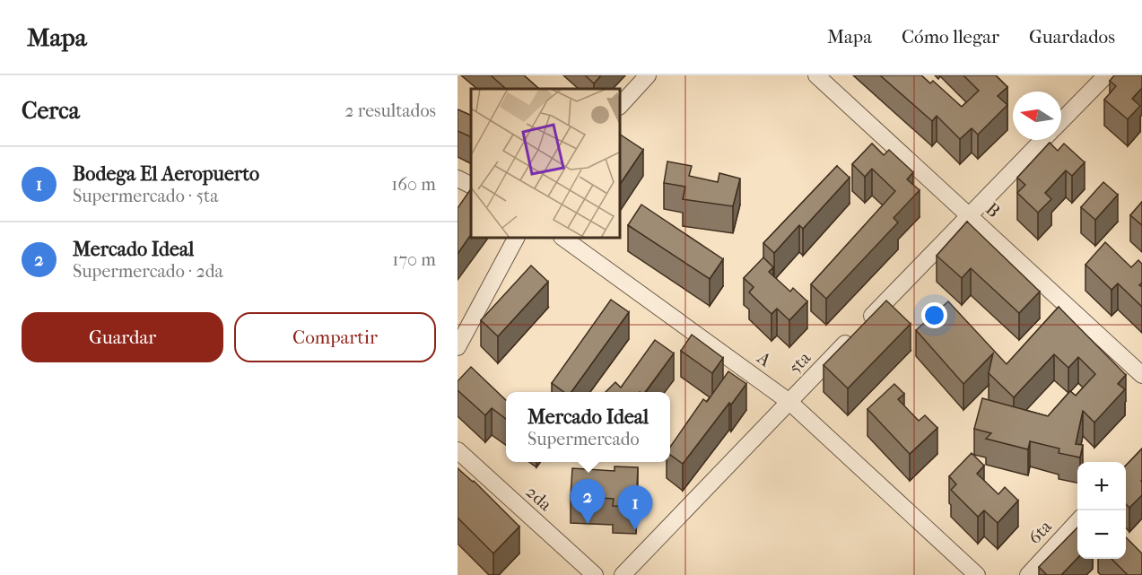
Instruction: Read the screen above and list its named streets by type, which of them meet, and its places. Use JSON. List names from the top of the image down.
{
  "streets": {
    "street": [
      "B",
      "A",
      "5ta",
      "2da",
      "6ta"
    ]
  },
  "crossings": [
    ["B", "5ta"],
    ["A", "5ta"]
  ],
  "north": "left",
  "page": {
    "header": "Mapa",
    "nav": ["Mapa", "Cómo llegar", "Guardados"],
    "heading": ["Cerca", "2 resultados"],
    "list": [
      {
        "mark": "1",
        "name": "Bodega El Aeropuerto",
        "note": "Supermercado · 5ta",
        "value": "160 m"
      },
      {
        "mark": "2",
        "name": "Mercado Ideal",
        "note": "Supermercado · 2da",
        "value": "170 m"
      }
    ],
    "buttons": ["Guardar", "Compartir"],
    "popup": ["Mercado Ideal", "Supermercado"],
    "map_buttons": ["+", "−"],
    "pins": ["2", "1"]
  }
}
